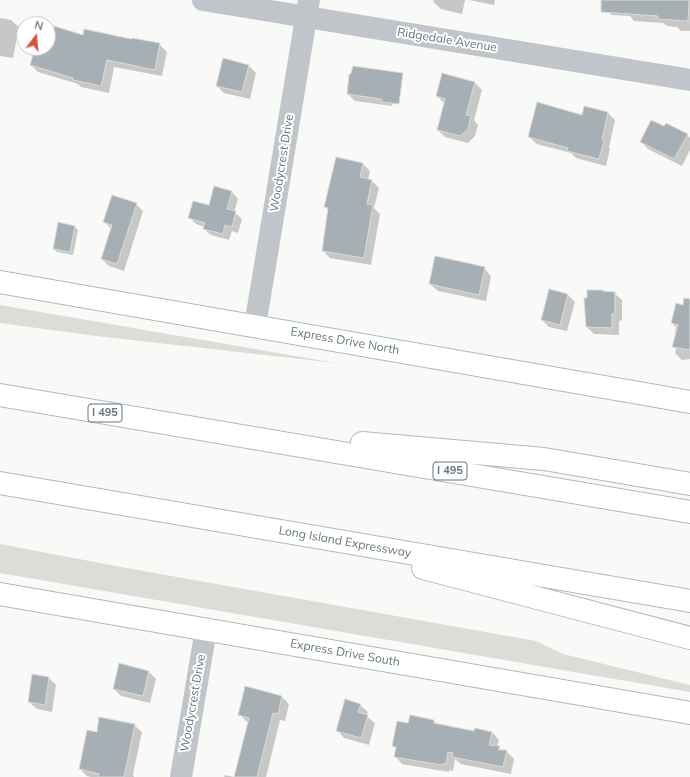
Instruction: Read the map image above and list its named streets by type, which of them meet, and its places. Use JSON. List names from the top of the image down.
{
  "streets": {
    "main road": [
      "Express Drive North",
      "I 495",
      "Long Island Expressway",
      "Express Drive South"
    ],
    "street": ["Ridgedale Avenue", "Woodycrest Drive"]
  },
  "crossings": [
    ["Ridgedale Avenue", "Woodycrest Drive"],
    ["Woodycrest Drive", "Express Drive North"],
    ["Woodycrest Drive", "Express Drive South"]
  ],
  "north": "top"
}
